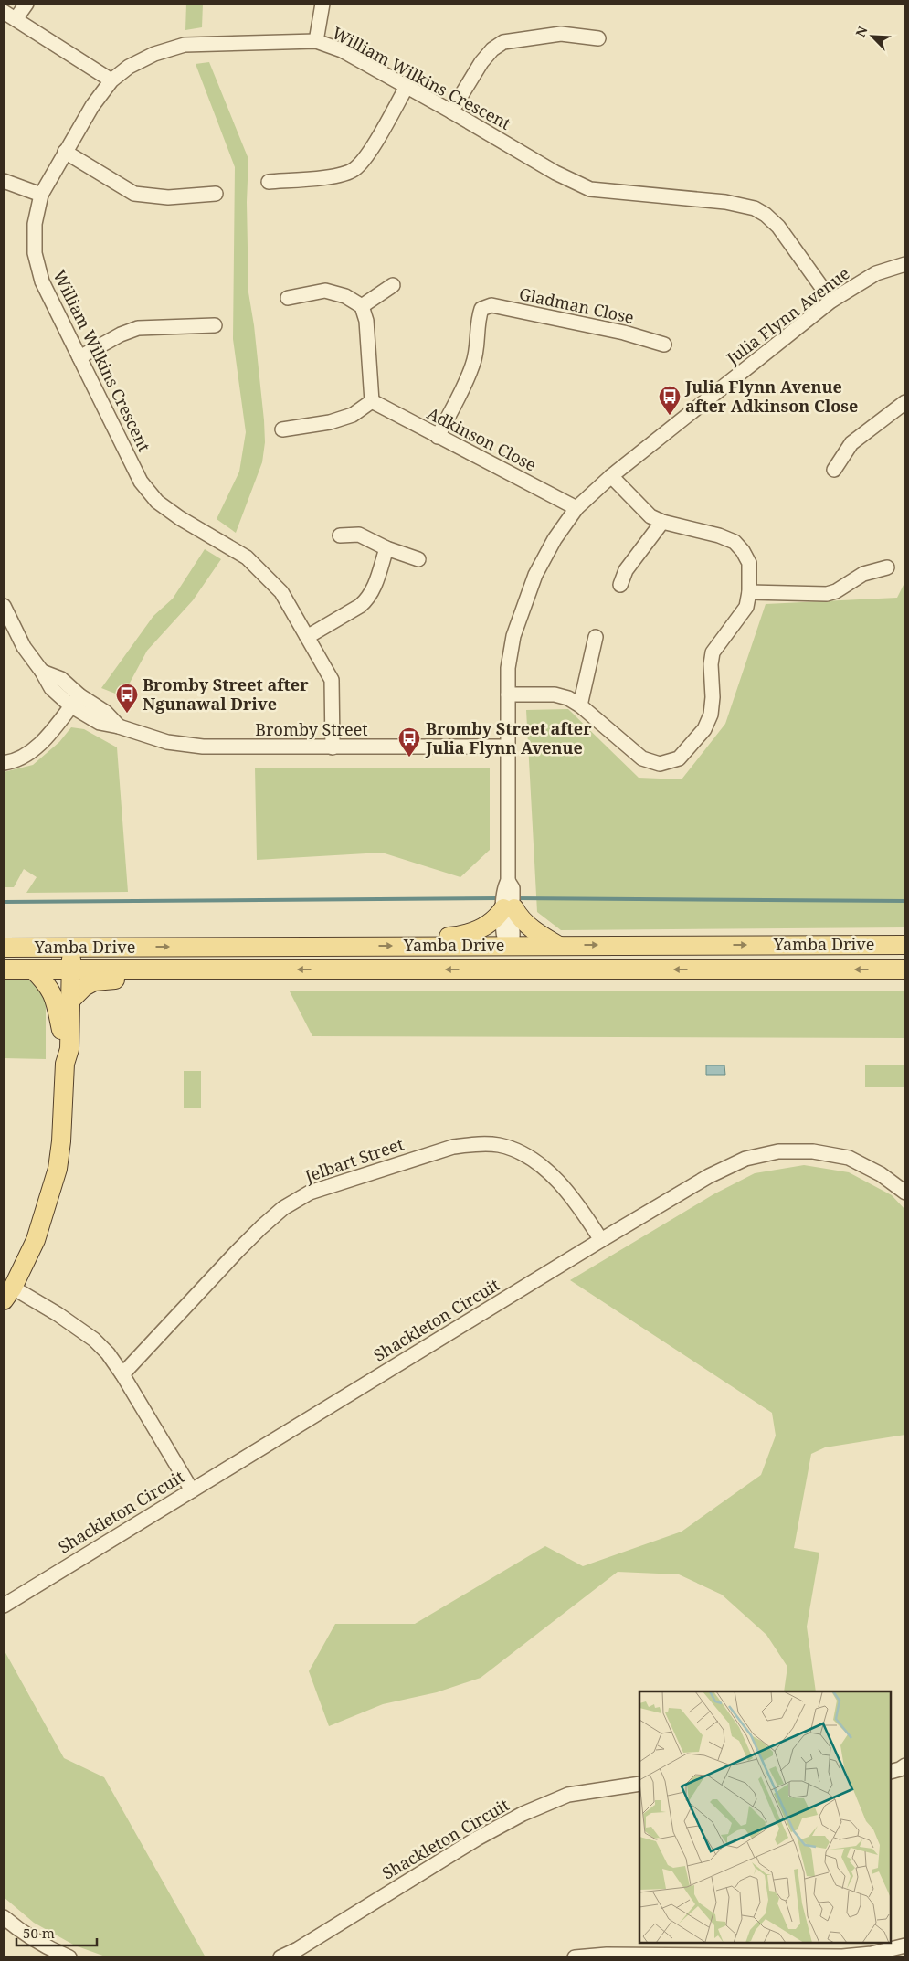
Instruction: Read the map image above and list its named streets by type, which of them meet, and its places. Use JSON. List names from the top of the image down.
{
  "streets": {
    "main road": ["Yamba Drive"],
    "street": [
      "William Wilkins Crescent",
      "Gladman Close",
      "Julia Flynn Avenue",
      "Adkinson Close",
      "Bromby Street",
      "Jelbart Street",
      "Shackleton Circuit"
    ]
  },
  "crossings": [
    ["William Wilkins Crescent", "Julia Flynn Avenue"],
    ["William Wilkins Crescent", "Bromby Street"],
    ["Gladman Close", "Adkinson Close"],
    ["Julia Flynn Avenue", "Adkinson Close"],
    ["Julia Flynn Avenue", "Bromby Street"],
    ["Julia Flynn Avenue", "Yamba Drive"],
    ["Jelbart Street", "Shackleton Circuit"]
  ],
  "places": {
    "bus stop": ["Julia Flynn Avenue after Adkinson Close", "Bromby Street after Ngunawal Drive", "Bromby Street after Julia Flynn Avenue"]
  },
  "scale_bar": "50 m",
  "north": "top left"
}
